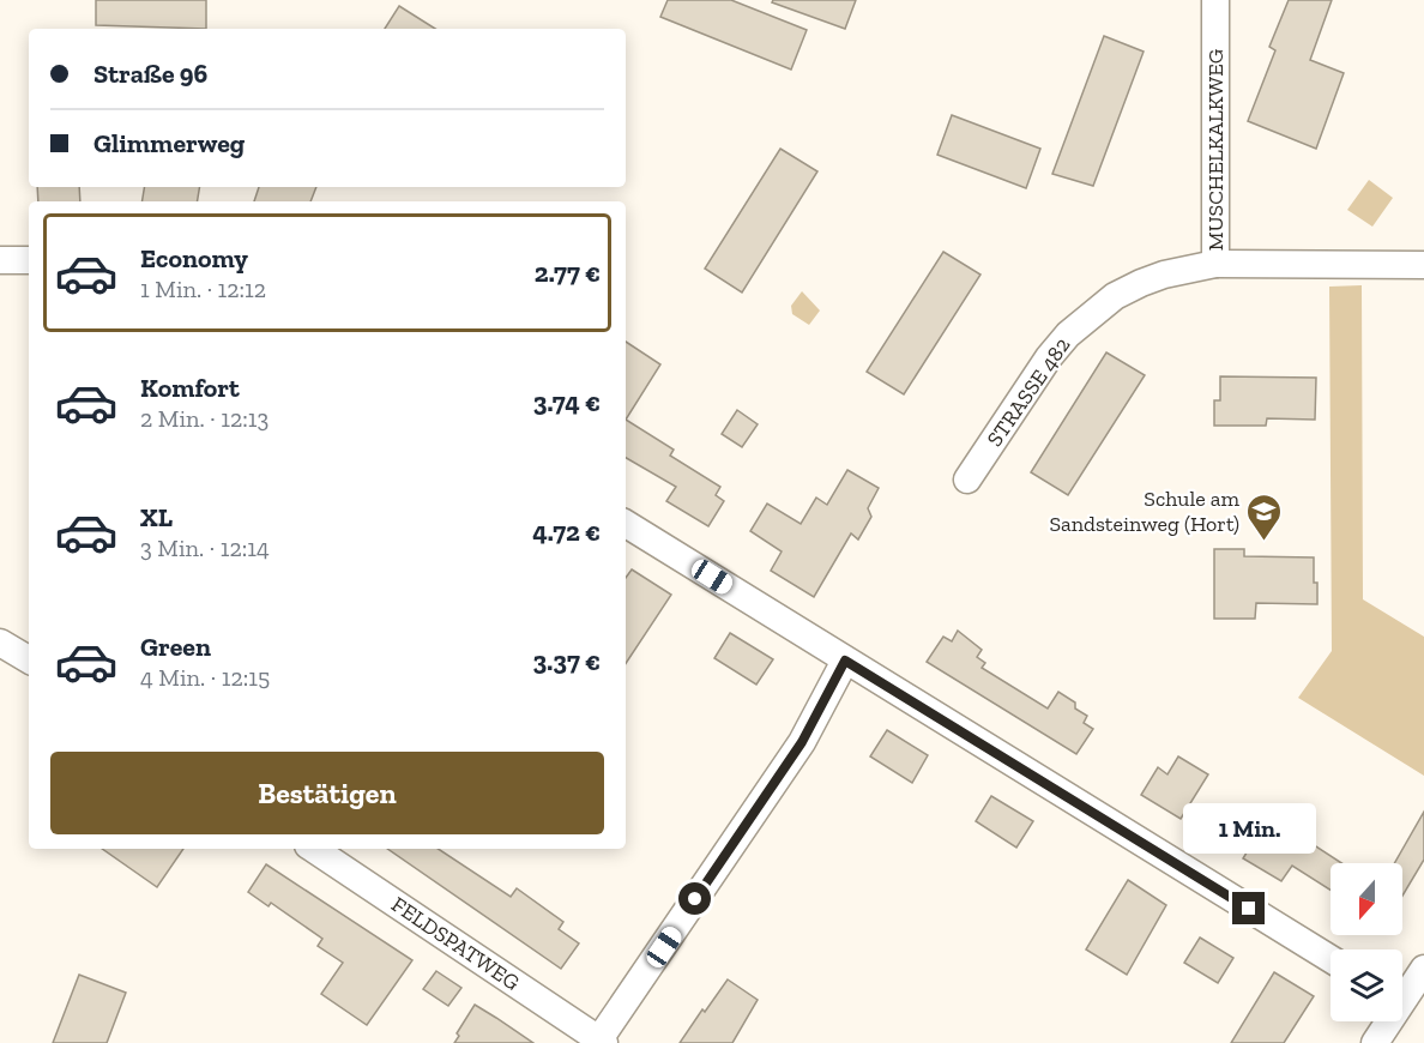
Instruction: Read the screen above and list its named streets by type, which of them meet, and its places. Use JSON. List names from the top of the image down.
{
  "streets": {
    "street": ["MUSCHELKALKWEG", "STRASSE 482", "FELDSPATWEG"]
  },
  "crossings": [
    ["MUSCHELKALKWEG", "STRASSE 482"]
  ],
  "places": {
    "school or university": ["Schule am Sandsteinweg (Hort)"]
  },
  "north": "bottom",
  "page": {
    "banner": ["Straße 96", "Glimmerweg"],
    "list": [
      {
        "name": "Economy",
        "note": "1 Min. · 12:12",
        "value": "2.77 €"
      },
      {
        "name": "Komfort",
        "note": "2 Min. · 12:13",
        "value": "3.74 €"
      },
      {
        "name": "XL",
        "note": "3 Min. · 12:14",
        "value": "4.72 €"
      },
      {
        "name": "Green",
        "note": "4 Min. · 12:15",
        "value": "3.37 €"
      }
    ],
    "buttons": "Bestätigen",
    "bubble": "1 Min."
  }
}
